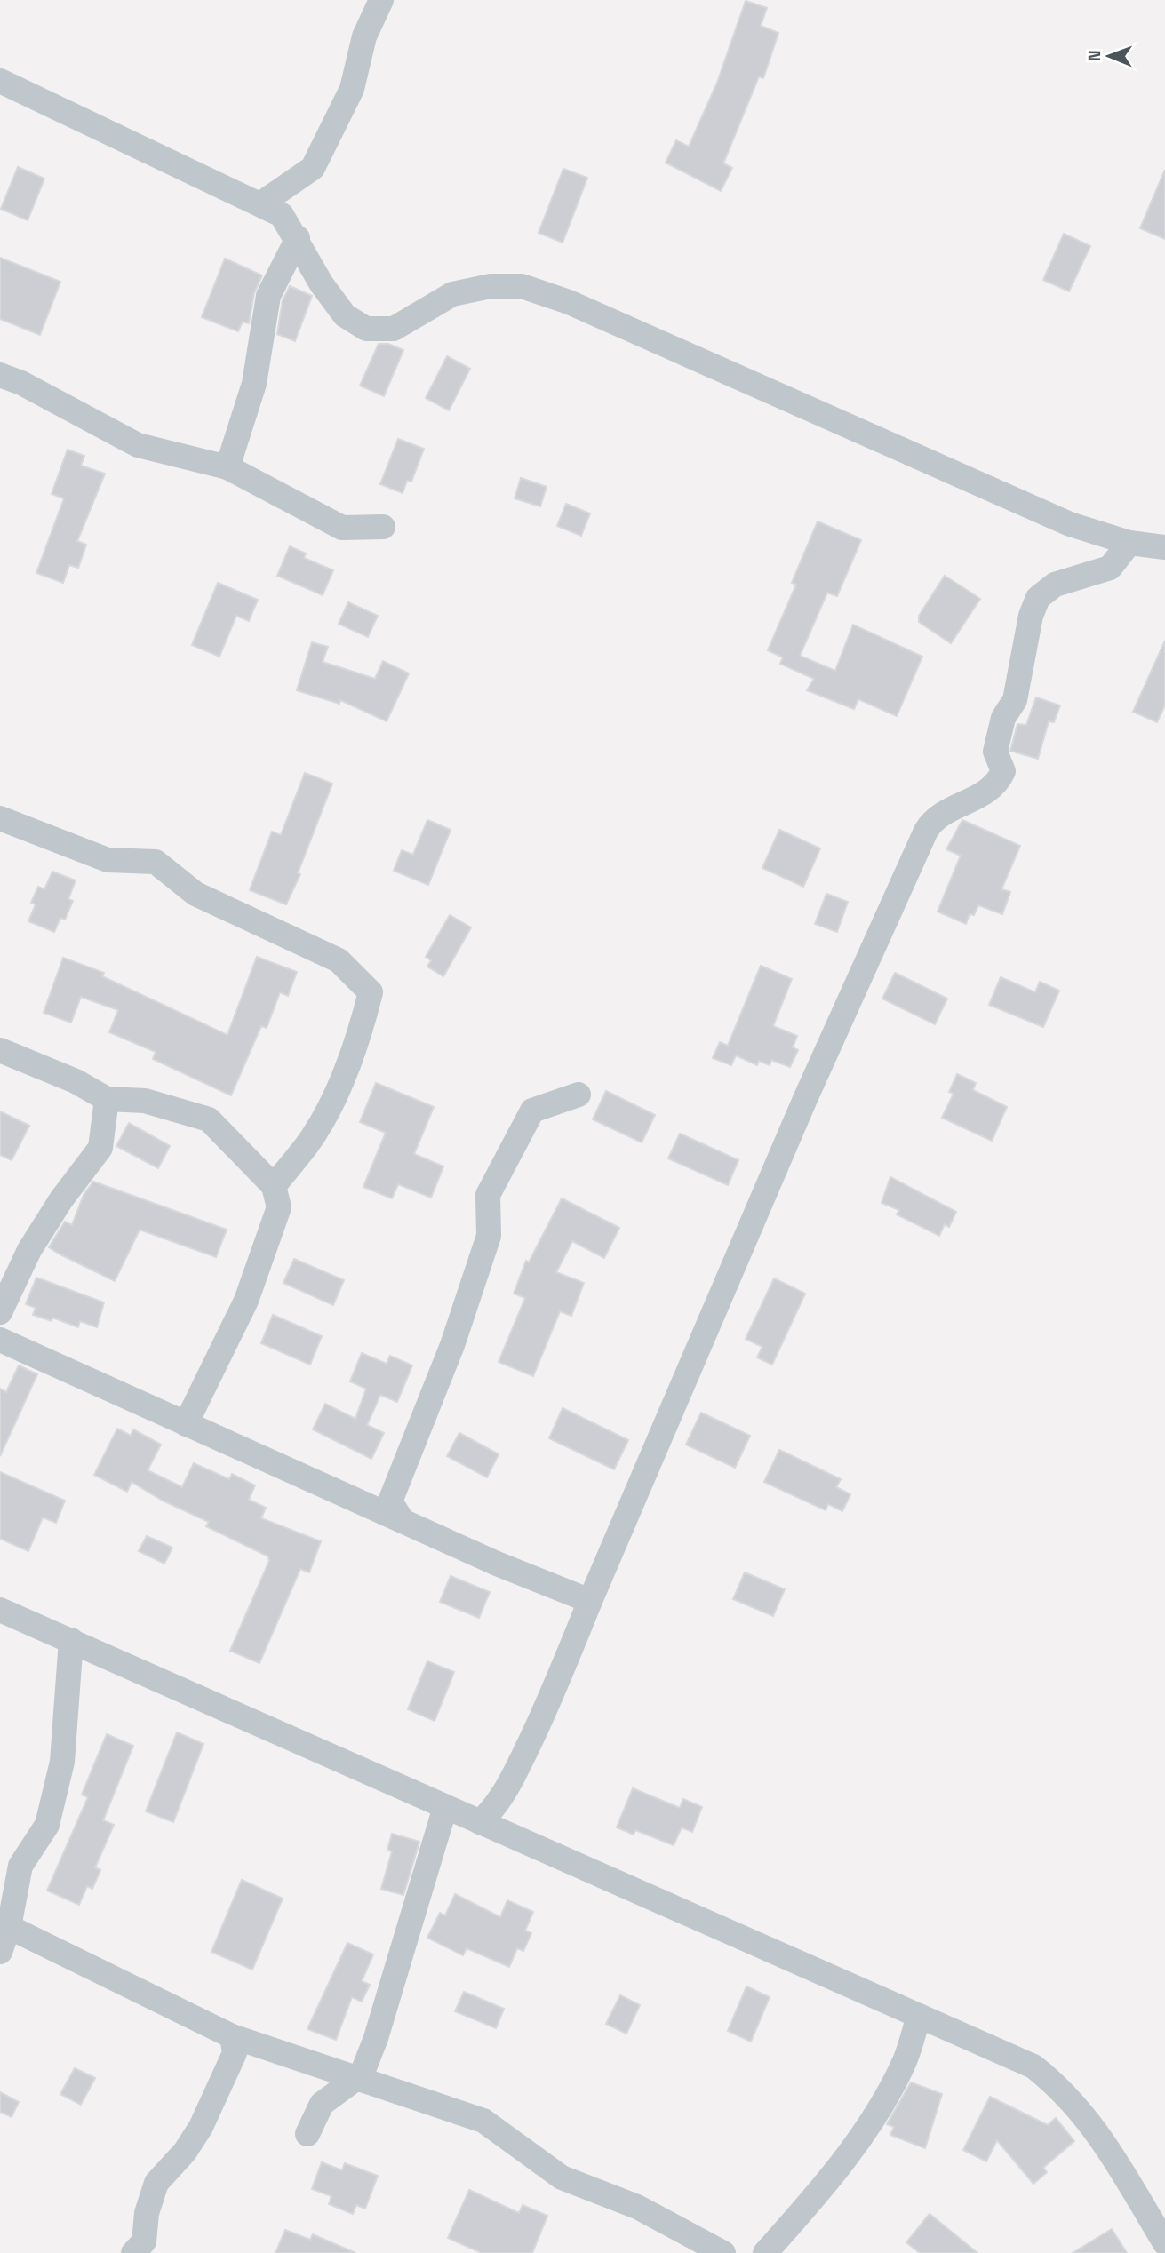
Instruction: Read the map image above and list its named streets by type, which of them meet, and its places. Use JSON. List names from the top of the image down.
{
  "north": "left"
}
